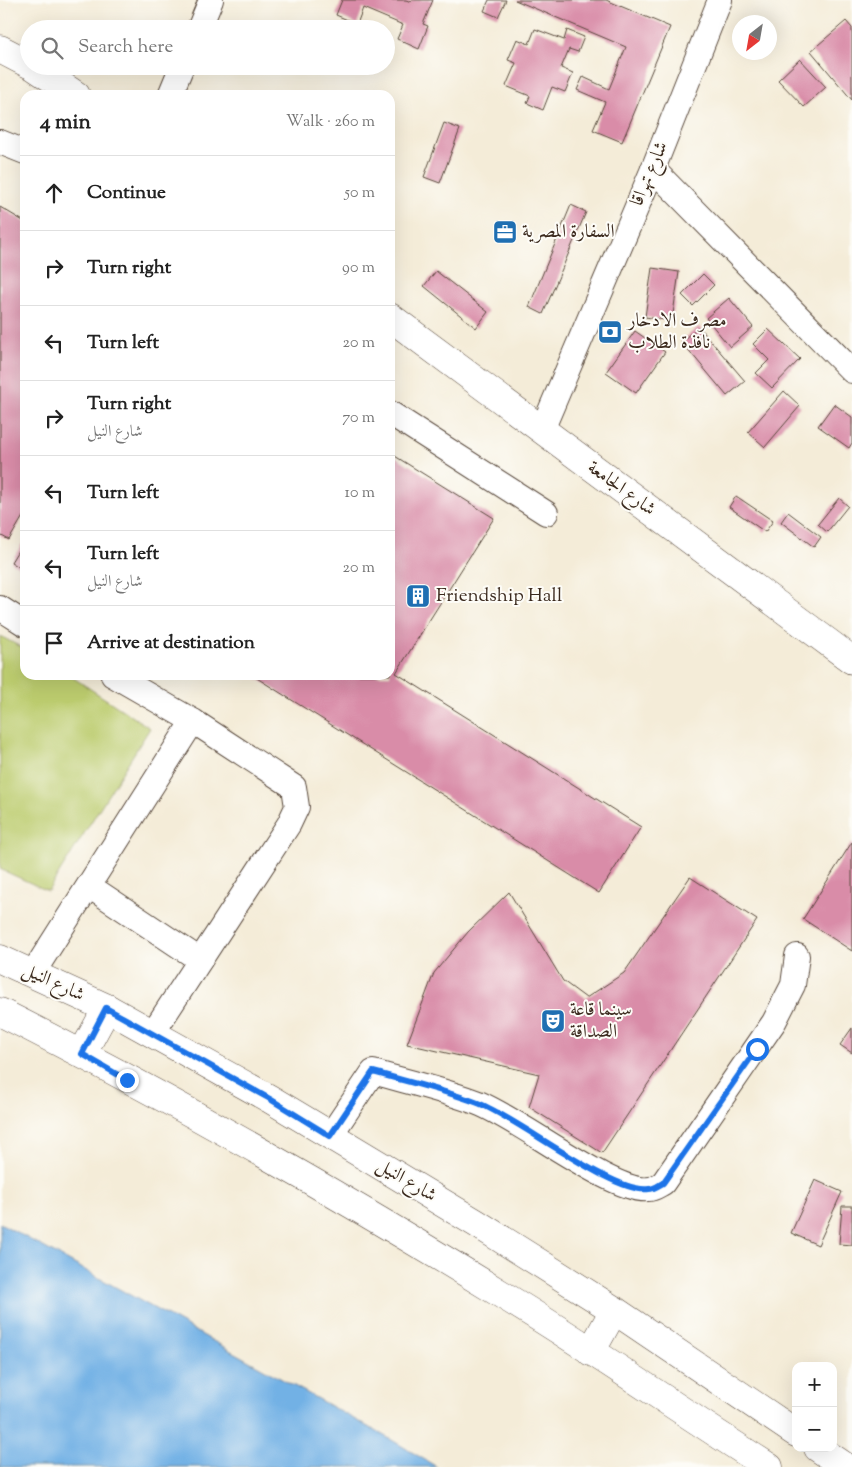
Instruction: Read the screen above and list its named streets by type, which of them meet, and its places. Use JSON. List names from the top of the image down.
{
  "streets": {
    "main road": ["شارع الجامعة", "شارع النيل"],
    "street": ["شارع تهراقا"]
  },
  "crossings": [
    ["شارع تهراقا", "شارع الجامعة"]
  ],
  "places": {
    "office": ["السفارة المصرية"],
    "bank": ["مصرف الادخار نافذة الطلاب"],
    "building": ["Friendship Hall"],
    "theatre": ["سينما قاعة الصداقة"]
  },
  "north": "bottom left",
  "page": {
    "search": "Search here",
    "heading": ["4 min", "Walk · 260 m"],
    "list": [
      ["Continue", "50 m"],
      ["Turn right", "90 m"],
      ["Turn left", "20 m"],
      ["Turn right", "شارع النيل", "70 m"],
      ["Turn left", "10 m"],
      ["Turn left", "شارع النيل", "20 m"],
      "Arrive at destination"
    ],
    "map_buttons": ["+", "−"]
  }
}
